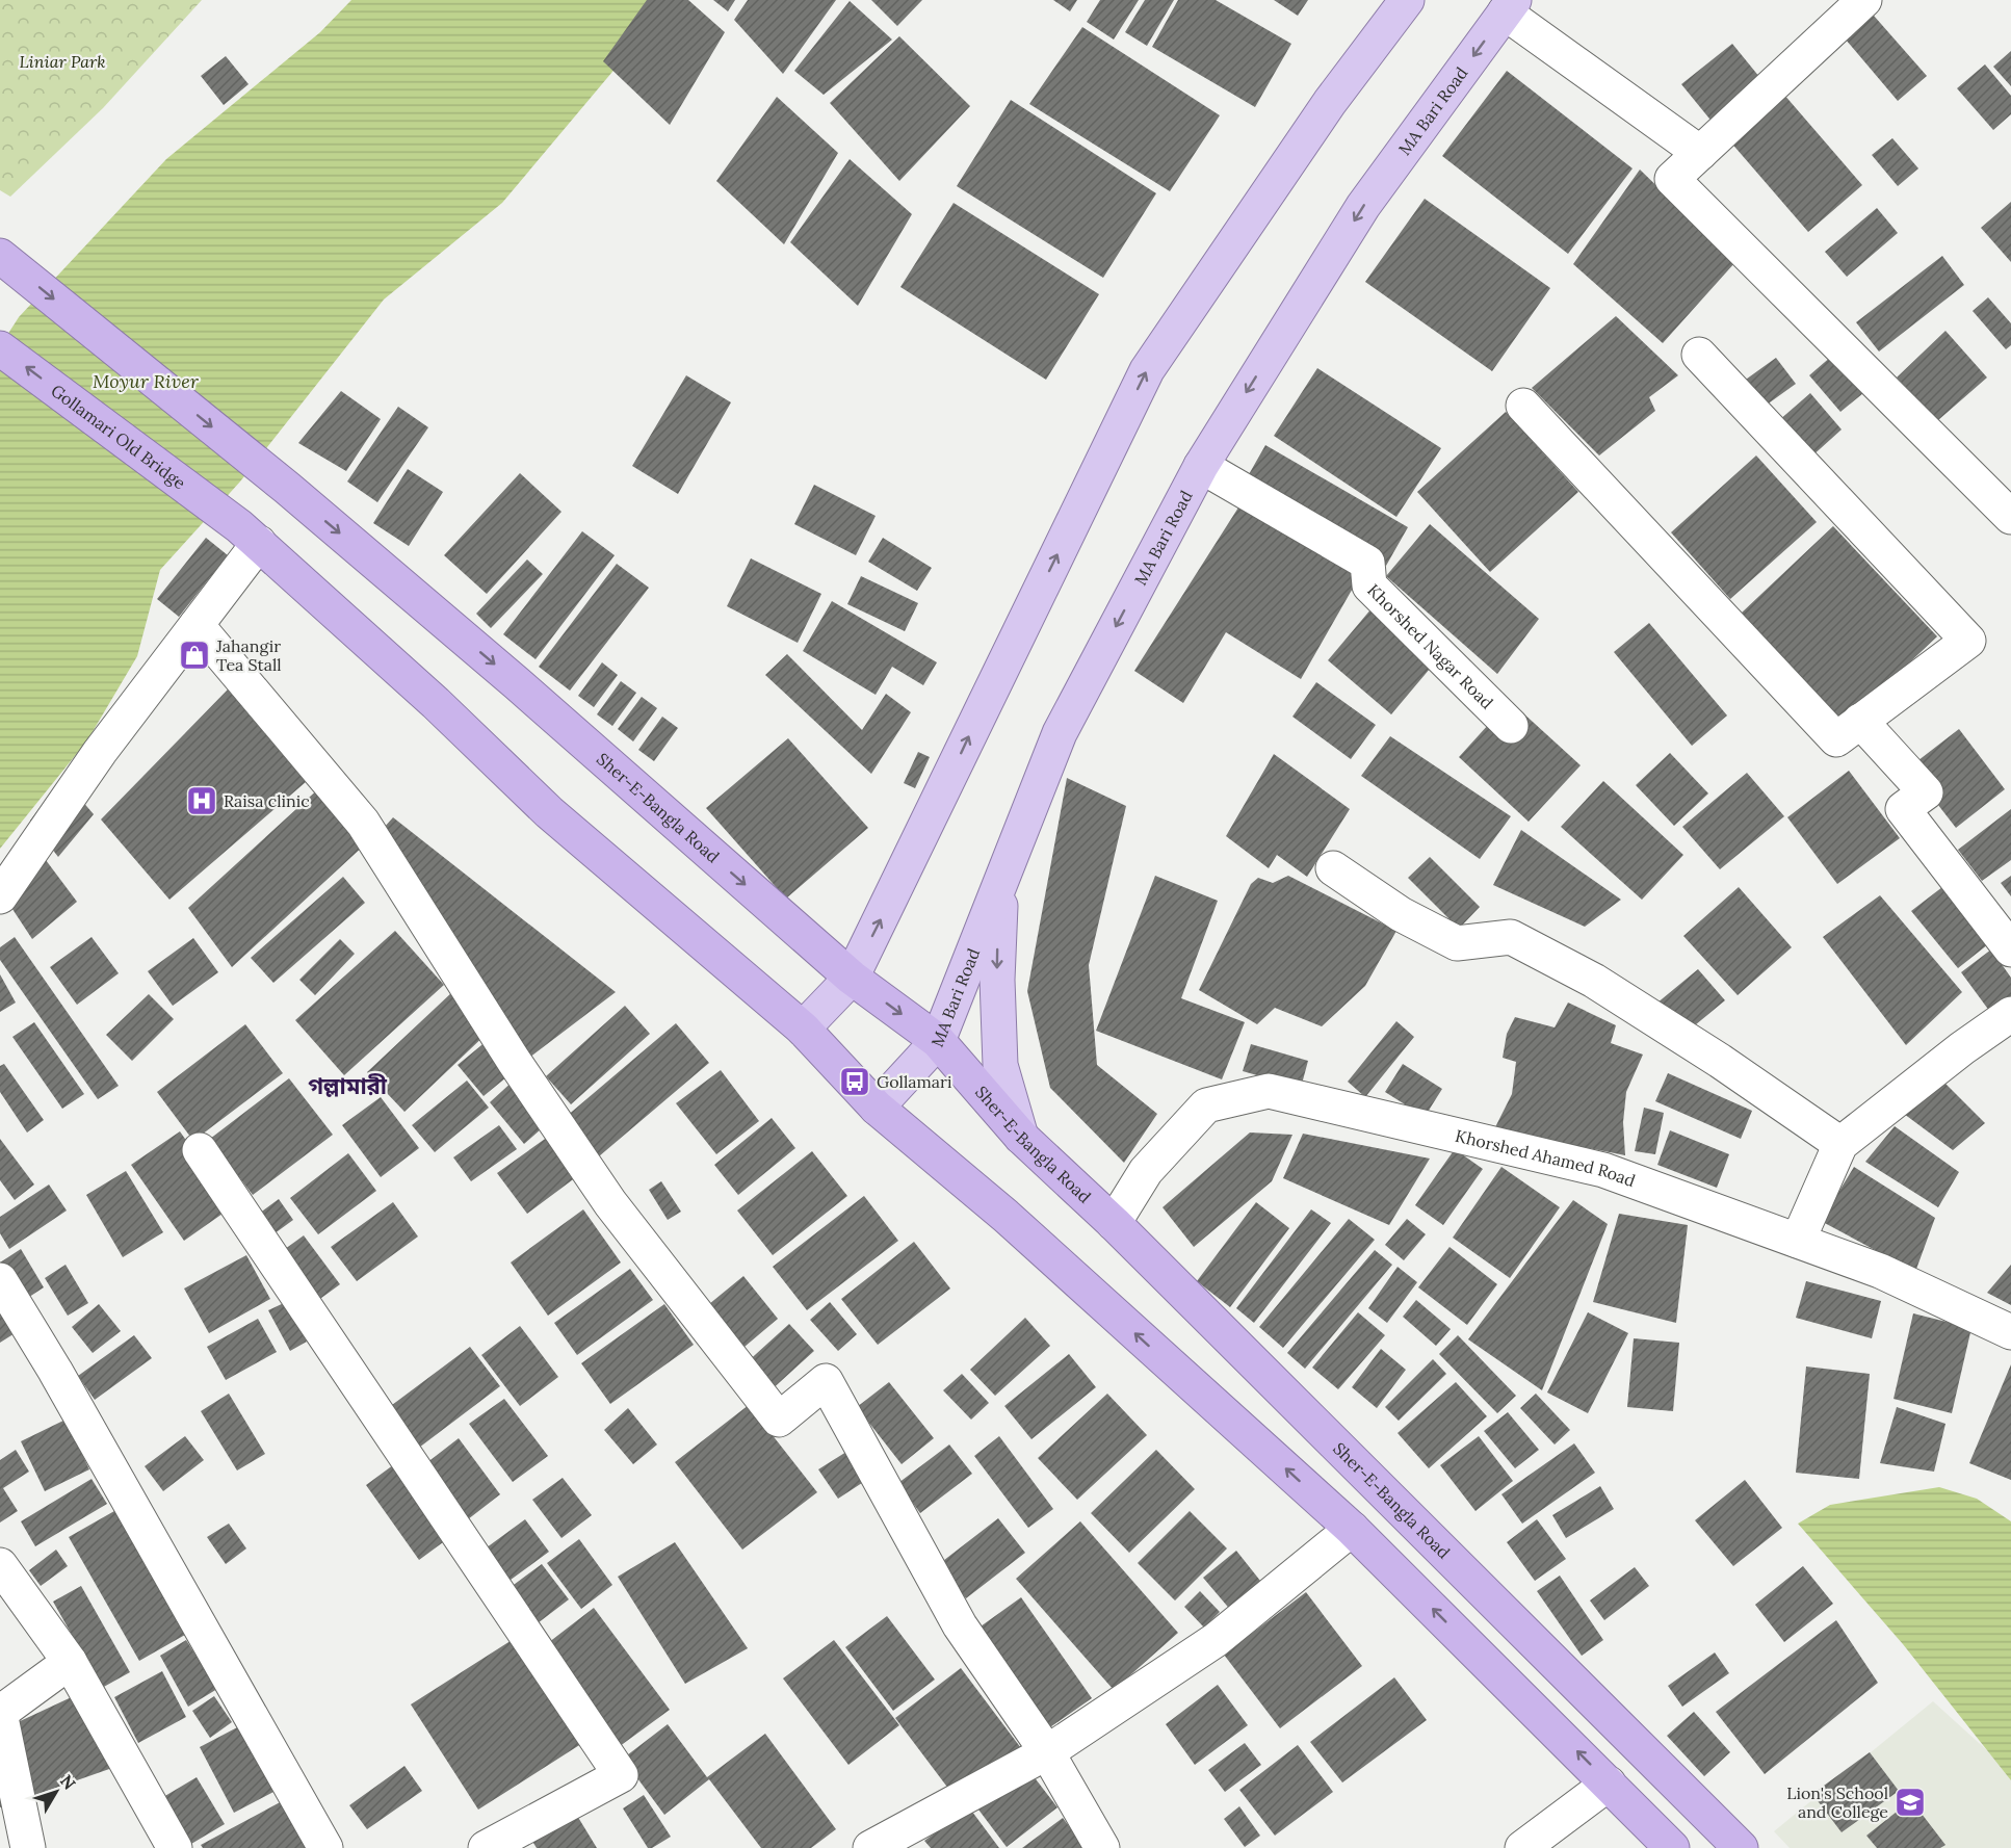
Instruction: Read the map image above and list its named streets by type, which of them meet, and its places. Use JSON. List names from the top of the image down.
{
  "streets": {
    "highway": ["Gollamari Old Bridge", "Sher-E-Bangla Road"],
    "main road": ["MA Bari Road"],
    "street": ["Khorshed Nagar Road", "Khorshed Ahamed Road"]
  },
  "crossings": [
    ["MA Bari Road", "Khorshed Nagar Road"],
    ["MA Bari Road", "Sher-E-Bangla Road"],
    ["Sher-E-Bangla Road", "Khorshed Ahamed Road"]
  ],
  "one_way": ["Gollamari Old Bridge"],
  "districts": ["গল্লামারী"],
  "water": ["Moyur River"],
  "parks": ["Liniar Park"],
  "places": {
    "shop": ["Jahangir Tea Stall"],
    "hospital": ["Raisa clinic"],
    "bus stop": ["Gollamari"],
    "school or university": ["Lion's School and College"]
  },
  "north": "top right"
}
